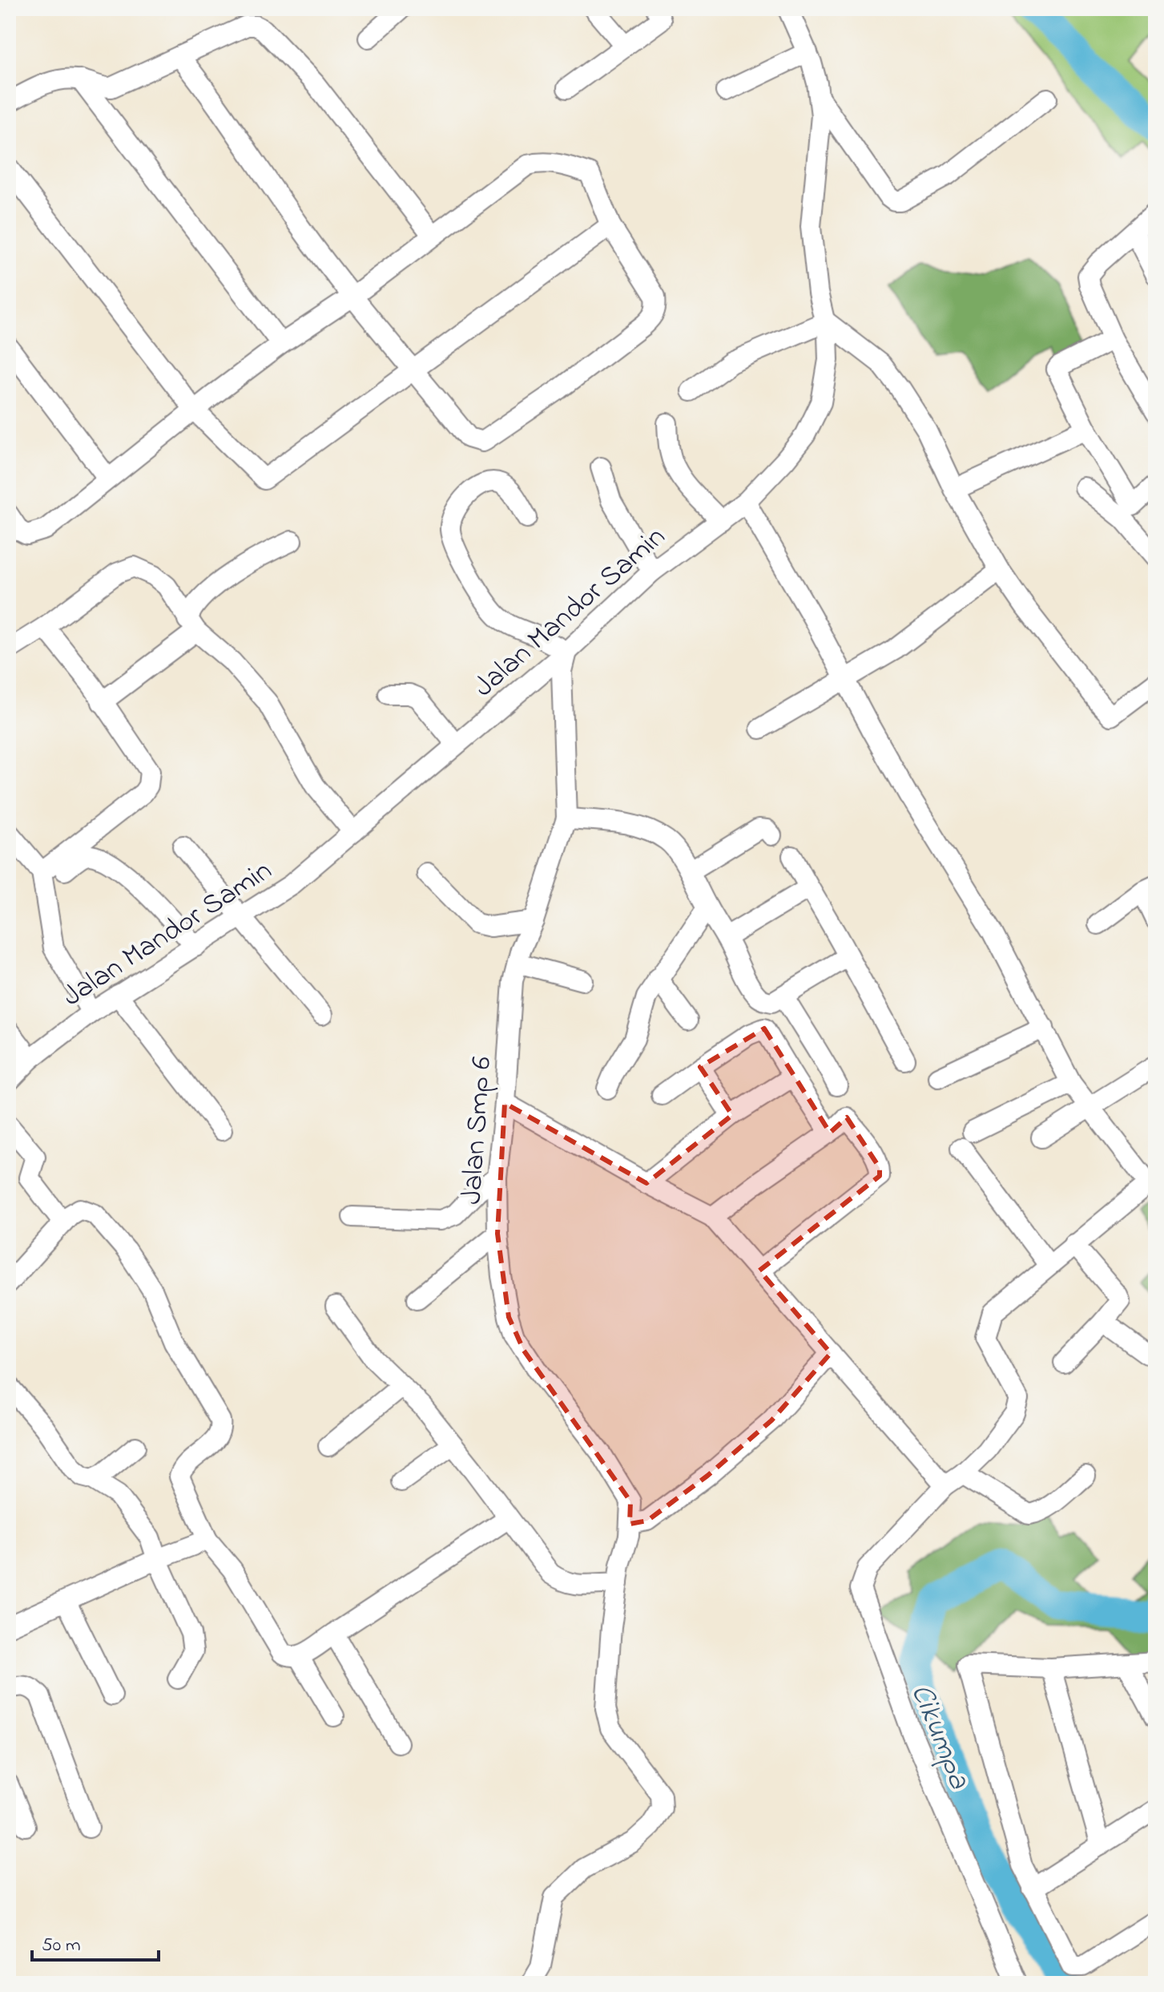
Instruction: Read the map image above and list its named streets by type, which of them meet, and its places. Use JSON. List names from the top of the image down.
{
  "streets": {
    "street": ["Jalan Mandor Samin", "Jalan Smp 6"]
  },
  "crossings": [
    ["Jalan Mandor Samin", "Jalan Smp 6"]
  ],
  "water": ["Cikumpa"],
  "scale_bar": "50 m"
}
